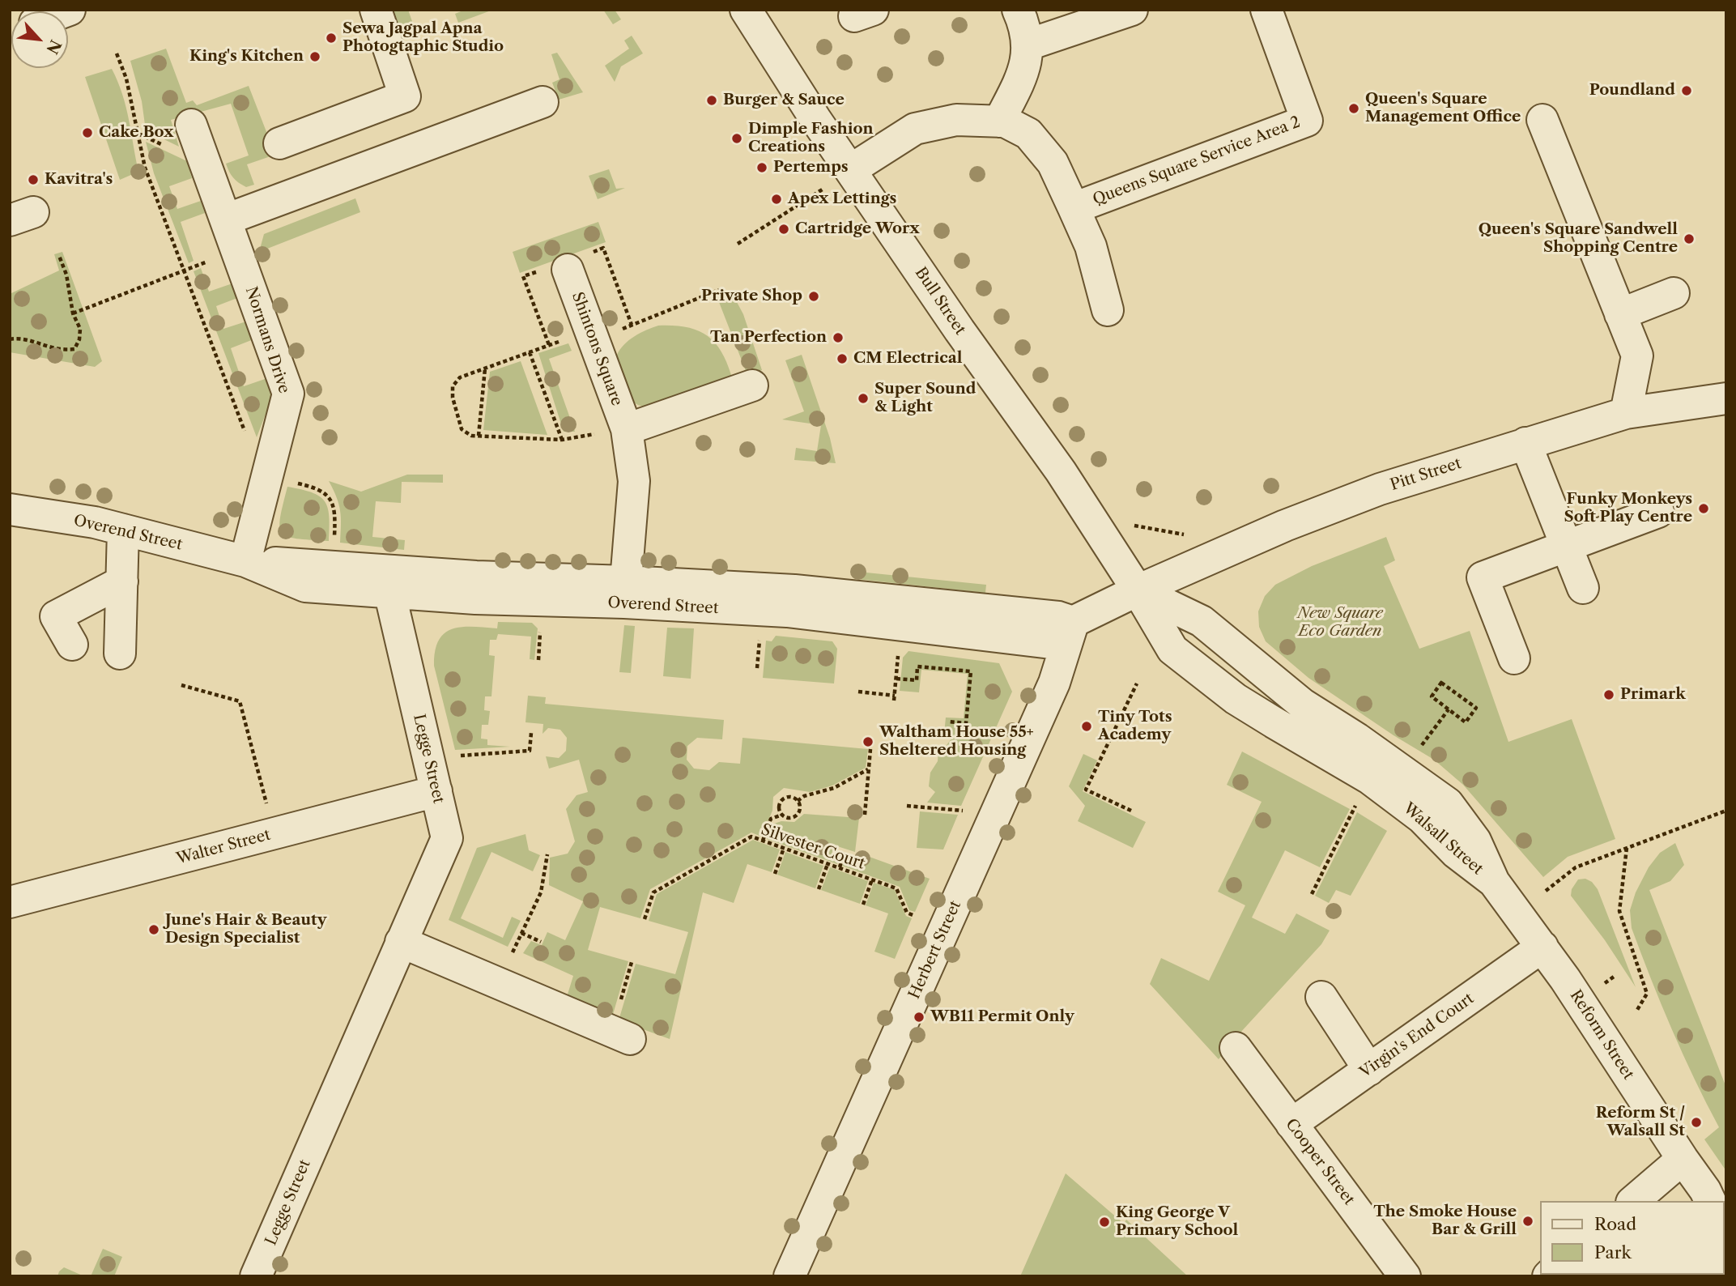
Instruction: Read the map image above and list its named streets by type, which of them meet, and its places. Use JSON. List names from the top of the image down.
{
  "streets": {
    "street": [
      "Queens Square Service Area 2",
      "Bull Street",
      "Normans Drive",
      "Shintons Square",
      "Pitt Street",
      "Overend Street",
      "Legge Street",
      "Walsall Street",
      "Walter Street",
      "Herbert Street",
      "Reform Street",
      "Virgin's End Court",
      "Cooper Street"
    ],
    "path": ["Silvester Court"]
  },
  "crossings": [
    ["Bull Street", "Pitt Street"],
    ["Bull Street", "Overend Street"],
    ["Bull Street", "Walsall Street"],
    ["Normans Drive", "Overend Street"],
    ["Shintons Square", "Overend Street"],
    ["Pitt Street", "Overend Street"],
    ["Pitt Street", "Walsall Street"],
    ["Overend Street", "Legge Street"],
    ["Overend Street", "Walsall Street"],
    ["Overend Street", "Herbert Street"],
    ["Legge Street", "Walter Street"],
    ["Walsall Street", "Reform Street"],
    ["Reform Street", "Virgin's End Court"],
    ["Virgin's End Court", "Cooper Street"]
  ],
  "parks": ["New Square Eco Garden"],
  "places": [
    "Sewa Jagpal Apna Photogtaphic Studio",
    "King's Kitchen",
    "Poundland",
    "Burger & Sauce",
    "Queen's Square Management Office",
    "Cake Box",
    "Dimple Fashion Creations",
    "Pertemps",
    "Kavitra's",
    "Apex Lettings",
    "Cartridge Worx",
    "Queen's Square Sandwell Shopping Centre",
    "Private Shop",
    "Tan Perfection",
    "CM Electrical",
    "Super Sound & Light",
    "Funky Monkeys Soft Play Centre",
    "Primark",
    "Tiny Tots Academy",
    "Waltham House 55+ Sheltered Housing",
    "June's Hair & Beauty Design Specialist",
    "WB11 Permit Only",
    "Reform St / Walsall St",
    "The Smoke House Bar & Grill",
    "King George V Primary School"
  ],
  "legend": ["Road", "Park"],
  "north": "bottom right"
}
